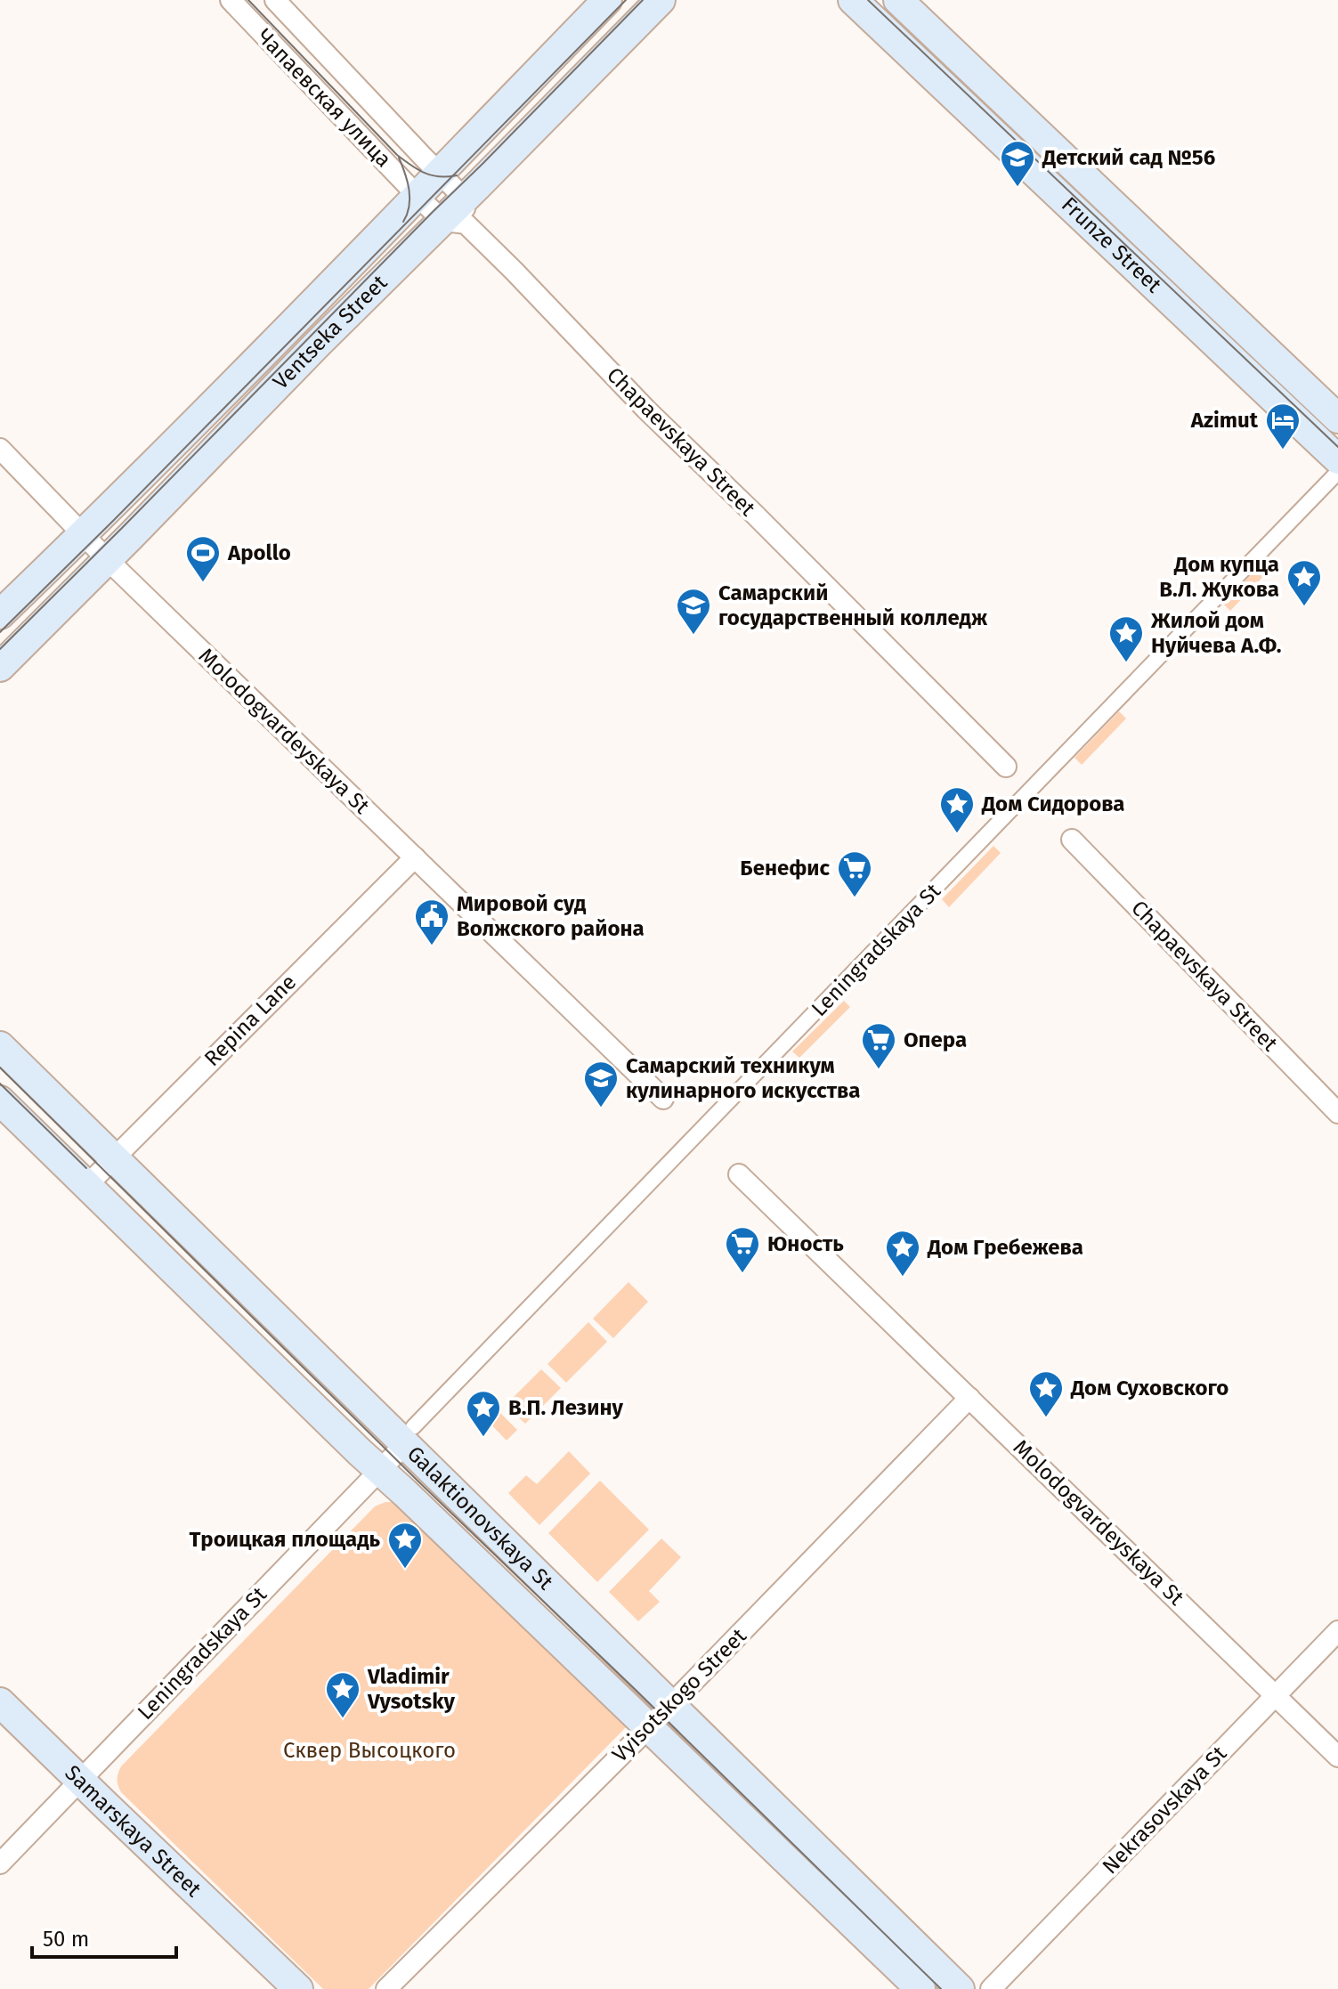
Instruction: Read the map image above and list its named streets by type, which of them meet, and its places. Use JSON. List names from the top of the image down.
{
  "streets": {
    "main road": [
      "Frunze Street",
      "Ventseka Street",
      "Galaktionovskaya St",
      "Samarskaya Street"
    ],
    "street": [
      "Чапаевская улица",
      "Chapaevskaya Street",
      "Molodogvardeyskaya St",
      "Leningradskaya St",
      "Repina Lane",
      "Vyisotskogo Street",
      "Nekrasovskaya St"
    ]
  },
  "crossings": [
    ["Чапаевская улица", "Ventseka Street"],
    ["Чапаевская улица", "Chapaevskaya Street"],
    ["Ventseka Street", "Chapaevskaya Street"],
    ["Ventseka Street", "Molodogvardeyskaya St"],
    ["Molodogvardeyskaya St", "Repina Lane"],
    ["Molodogvardeyskaya St", "Vyisotskogo Street"],
    ["Molodogvardeyskaya St", "Nekrasovskaya St"],
    ["Leningradskaya St", "Galaktionovskaya St"],
    ["Leningradskaya St", "Samarskaya Street"],
    ["Repina Lane", "Galaktionovskaya St"],
    ["Galaktionovskaya St", "Vyisotskogo Street"]
  ],
  "parks": ["Сквер Высоцкого"],
  "places": {
    "school or university": ["Детский сад №56", "Самарский государственный колледж", "Самарский техникум кулинарного искусства"],
    "hotel": ["Azimut"],
    "sports": ["Apollo"],
    "place": [
      "Дом купца В.Л. Жукова",
      "Жилой дом Нуйчева А.Ф.",
      "Дом Сидорова",
      "Дом Гребежева",
      "Дом Суховского",
      "В.П. Лезину",
      "Троицкая площадь",
      "Vladimir Vysotsky"
    ],
    "supermarket": ["Бенефис", "Опера", "Юность"],
    "public building": ["Мировой суд Волжского района"]
  },
  "scale_bar": "50 m"
}
